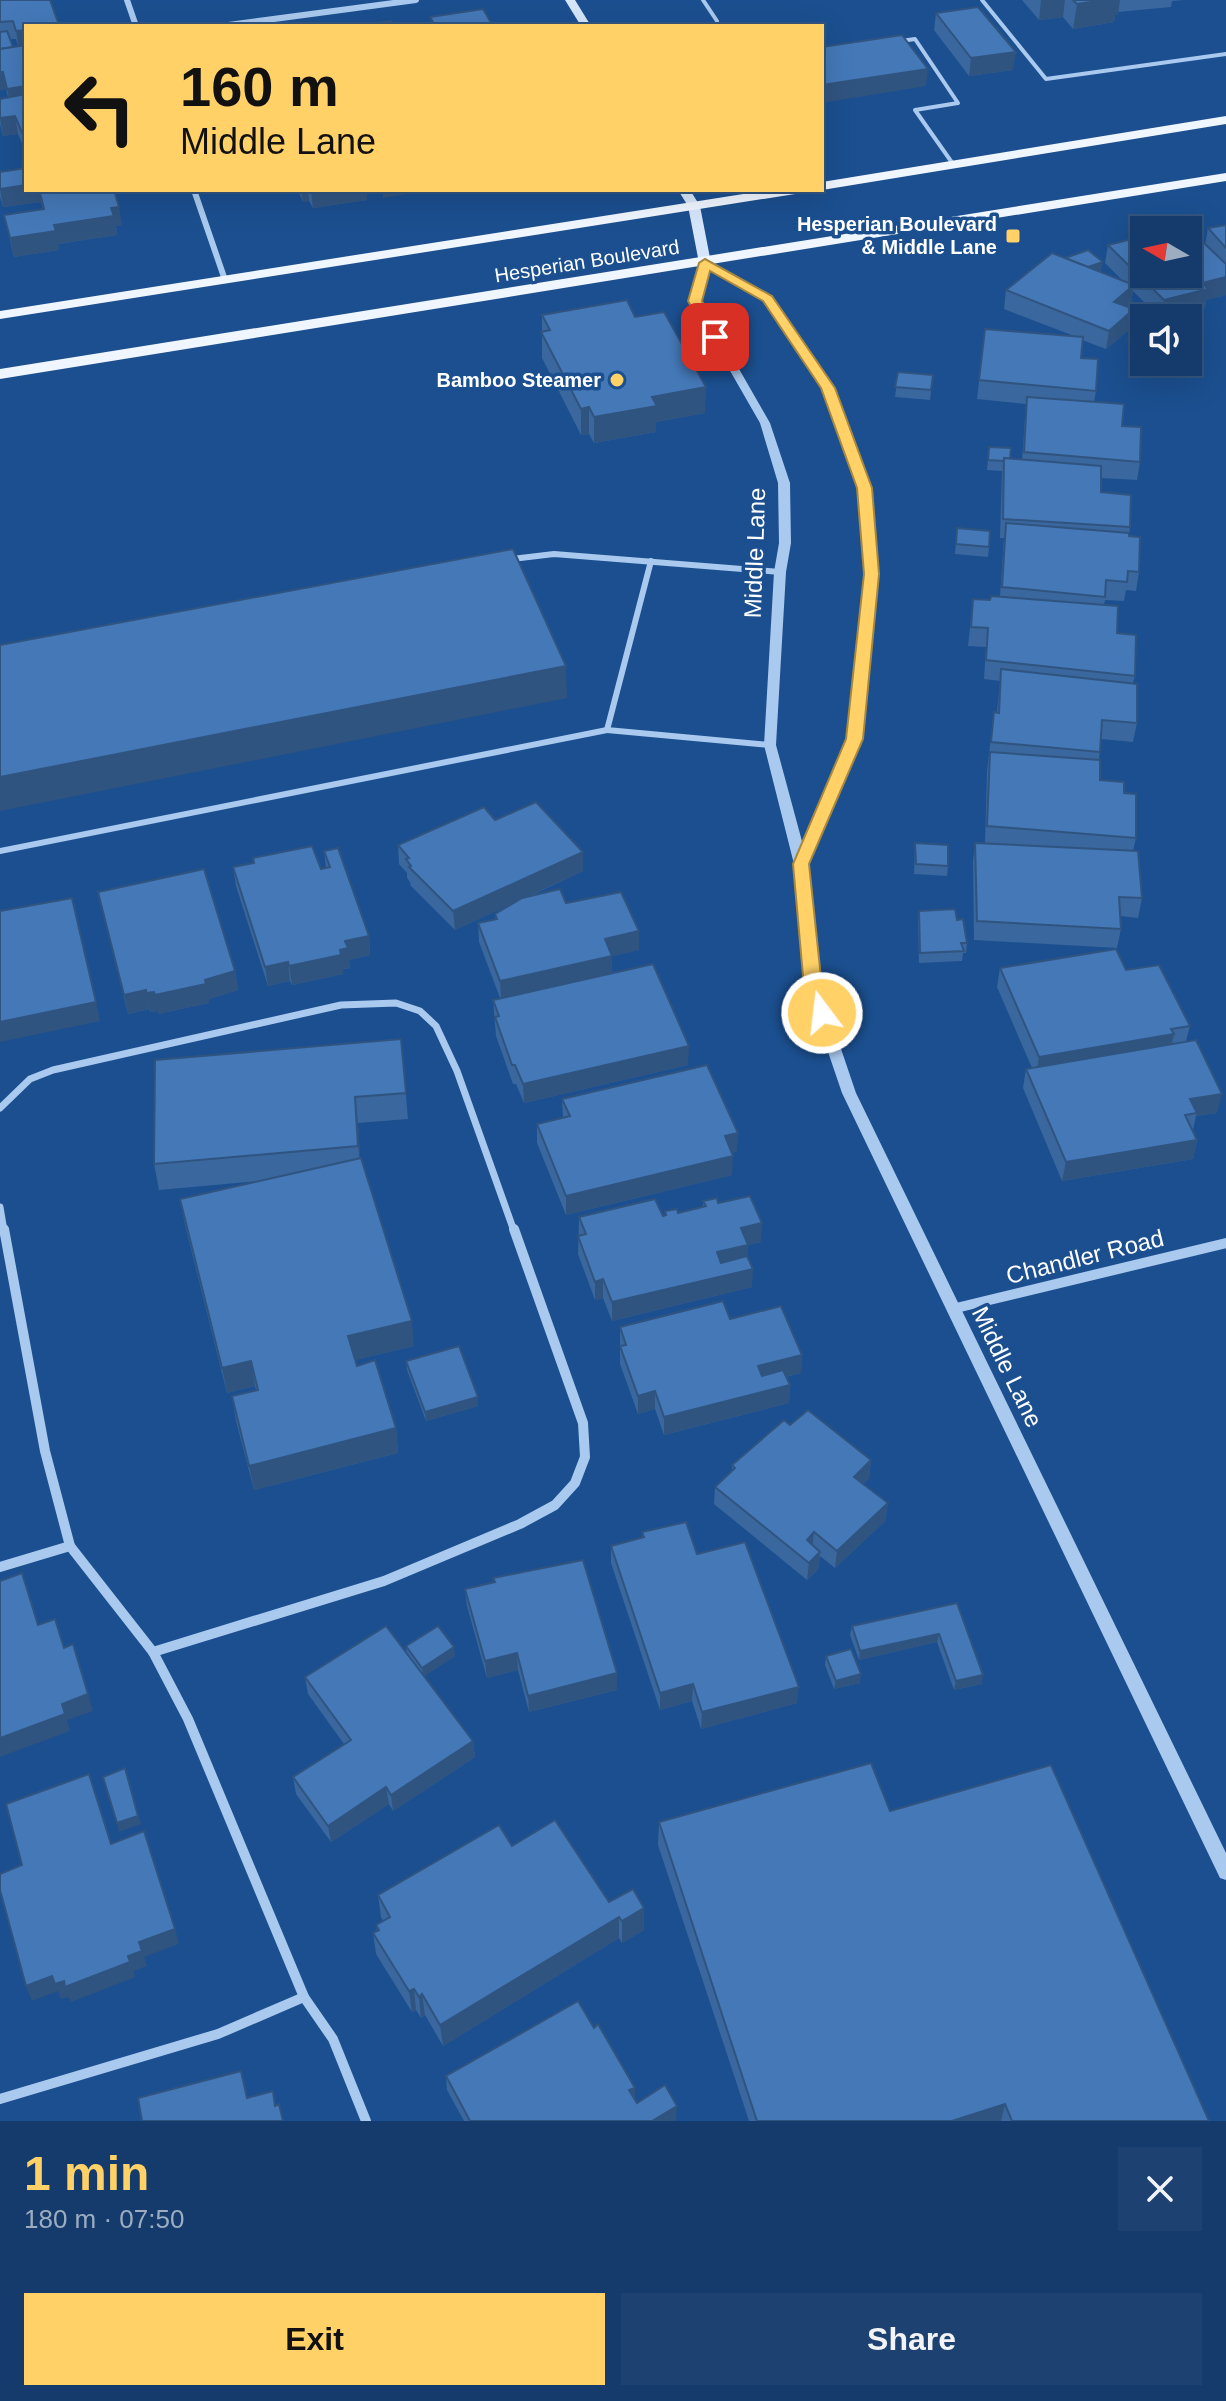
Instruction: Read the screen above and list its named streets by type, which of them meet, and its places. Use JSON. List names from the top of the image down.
{
  "streets": {
    "main road": ["Hesperian Boulevard"],
    "street": ["Middle Lane", "Chandler Road"]
  },
  "crossings": [
    ["Hesperian Boulevard", "Middle Lane"],
    ["Middle Lane", "Chandler Road"]
  ],
  "places": {
    "transit": ["Hesperian Boulevard & Middle Lane"],
    "other": ["Bamboo Steamer"]
  },
  "north": "left",
  "page": {
    "turn": ["160 m", "Middle Lane"],
    "heading": ["1 min", "180 m · 07:50"],
    "buttons": ["Exit", "Share"]
  }
}
